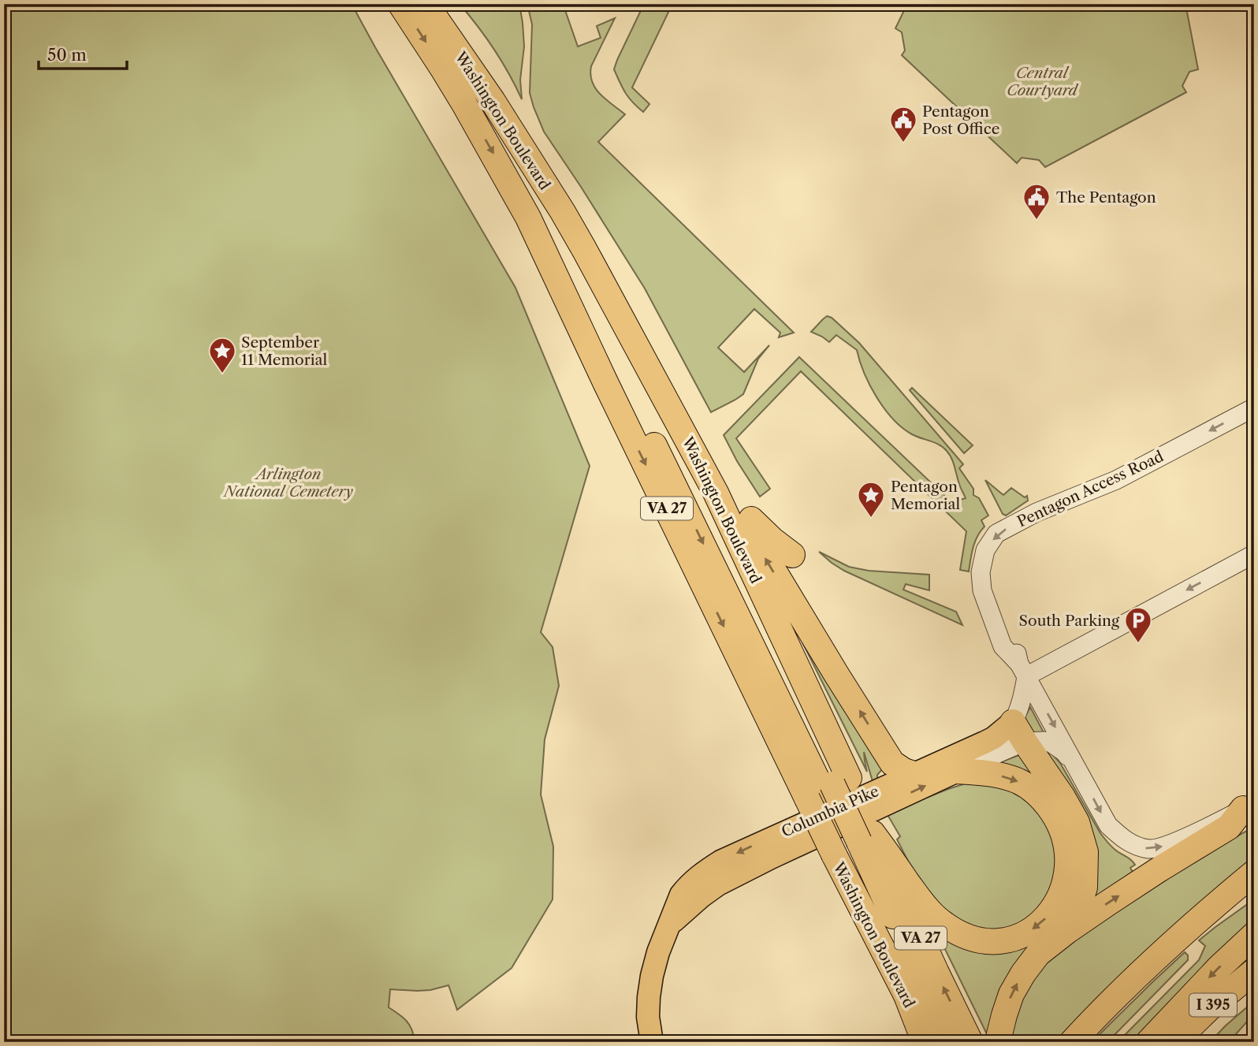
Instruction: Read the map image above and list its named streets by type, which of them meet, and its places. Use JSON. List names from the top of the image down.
{
  "streets": {
    "highway": ["Washington Boulevard", "VA 27", "I 395"],
    "main road": ["Columbia Pike"],
    "street": ["Pentagon Access Road"]
  },
  "crossings": [
    ["Pentagon Access Road", "Columbia Pike"]
  ],
  "parks": ["Central Courtyard", "Arlington National Cemetery"],
  "places": {
    "public building": ["Pentagon Post Office", "The Pentagon"],
    "place": ["September 11 Memorial", "Pentagon Memorial"],
    "parking": ["South Parking"]
  },
  "scale_bar": "50 m"
}
